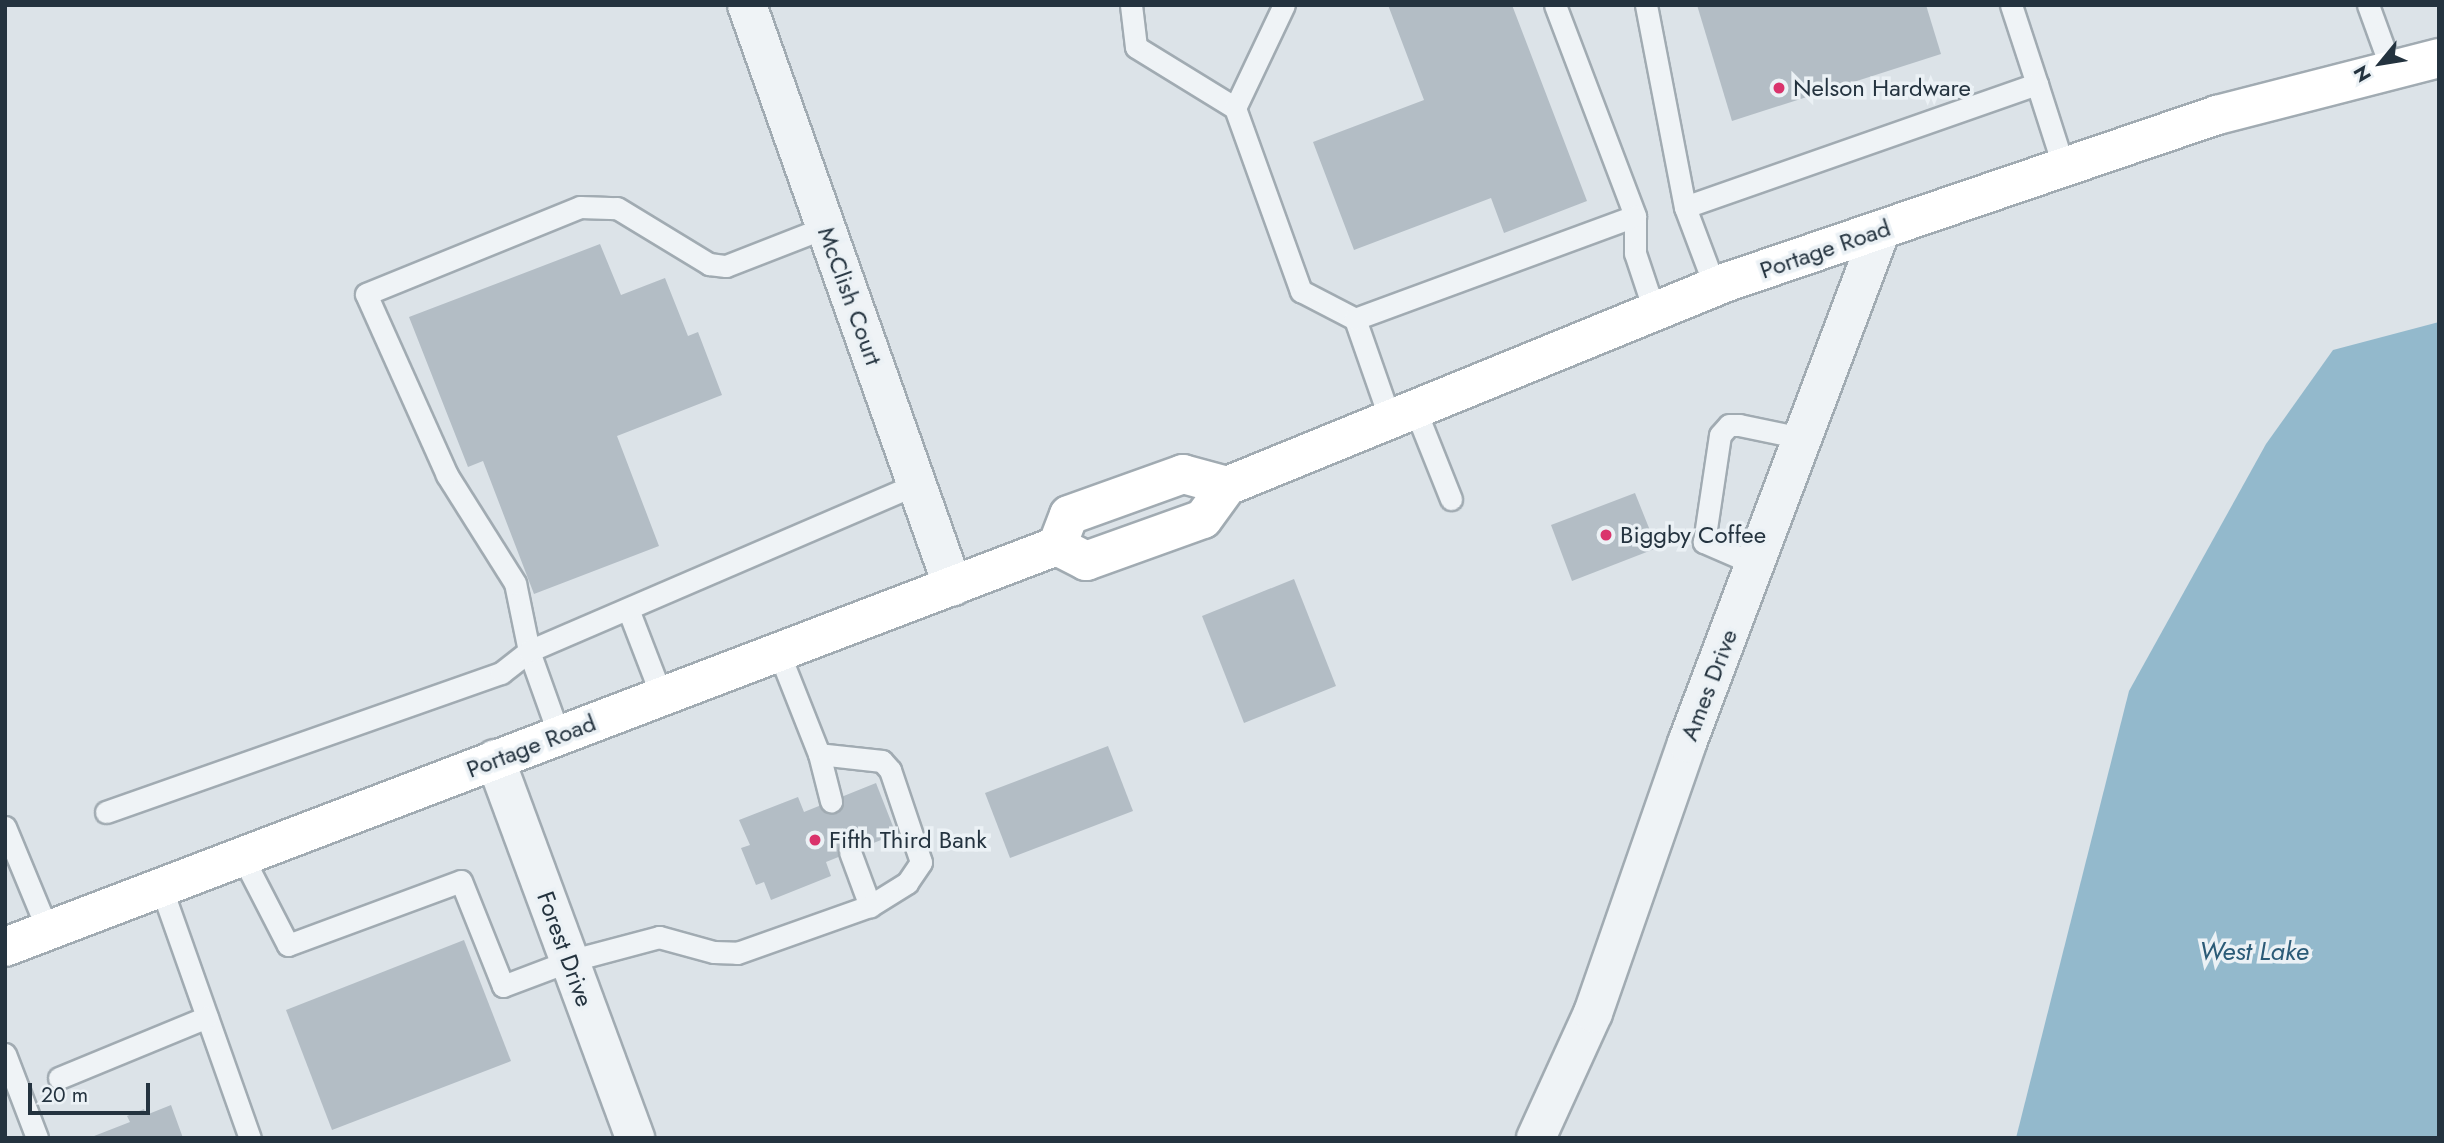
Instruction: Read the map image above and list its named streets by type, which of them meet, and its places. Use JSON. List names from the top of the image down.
{
  "streets": {
    "street": [
      "Portage Road",
      "McClish Court",
      "Ames Drive",
      "Forest Drive"
    ]
  },
  "crossings": [
    ["Portage Road", "McClish Court"],
    ["Portage Road", "Ames Drive"],
    ["Portage Road", "Forest Drive"]
  ],
  "water": ["West Lake"],
  "places": ["Nelson Hardware", "Biggby Coffee", "Fifth Third Bank"],
  "scale_bar": "20 m",
  "north": "bottom left"
}
